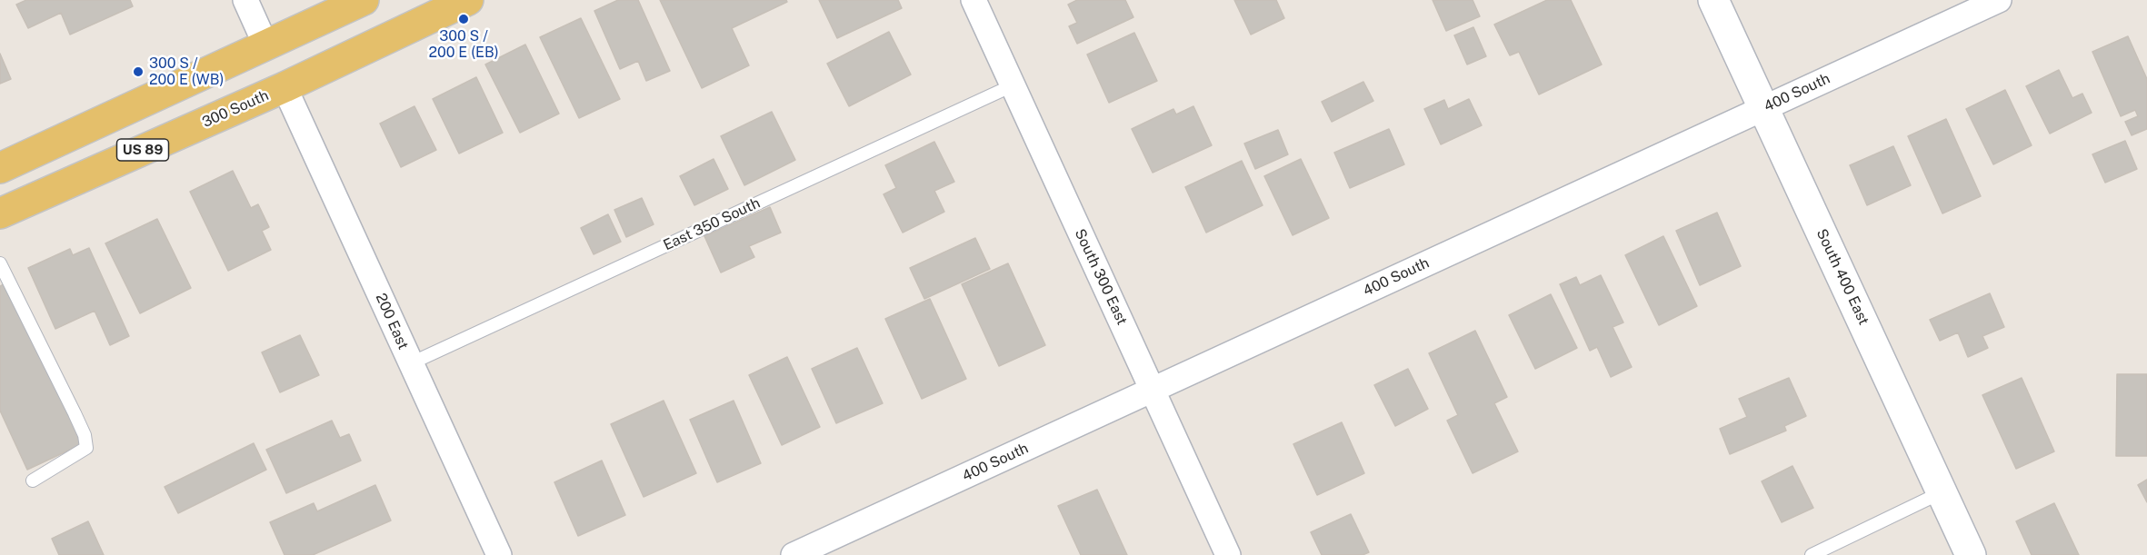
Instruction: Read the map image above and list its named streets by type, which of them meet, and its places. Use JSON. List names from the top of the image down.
{
  "streets": {
    "main road": ["300 South", "US 89"],
    "street": [
      "400 South",
      "South 300 East",
      "South 400 East",
      "200 East"
    ],
    "lane": ["East 350 South"]
  },
  "crossings": [
    ["400 South", "South 300 East"],
    ["400 South", "South 400 East"],
    ["300 South", "200 East"],
    ["East 350 South", "South 300 East"],
    ["East 350 South", "200 East"]
  ],
  "places": ["300 S / 200 E (EB)", "300 S / 200 E (WB)"]
}
